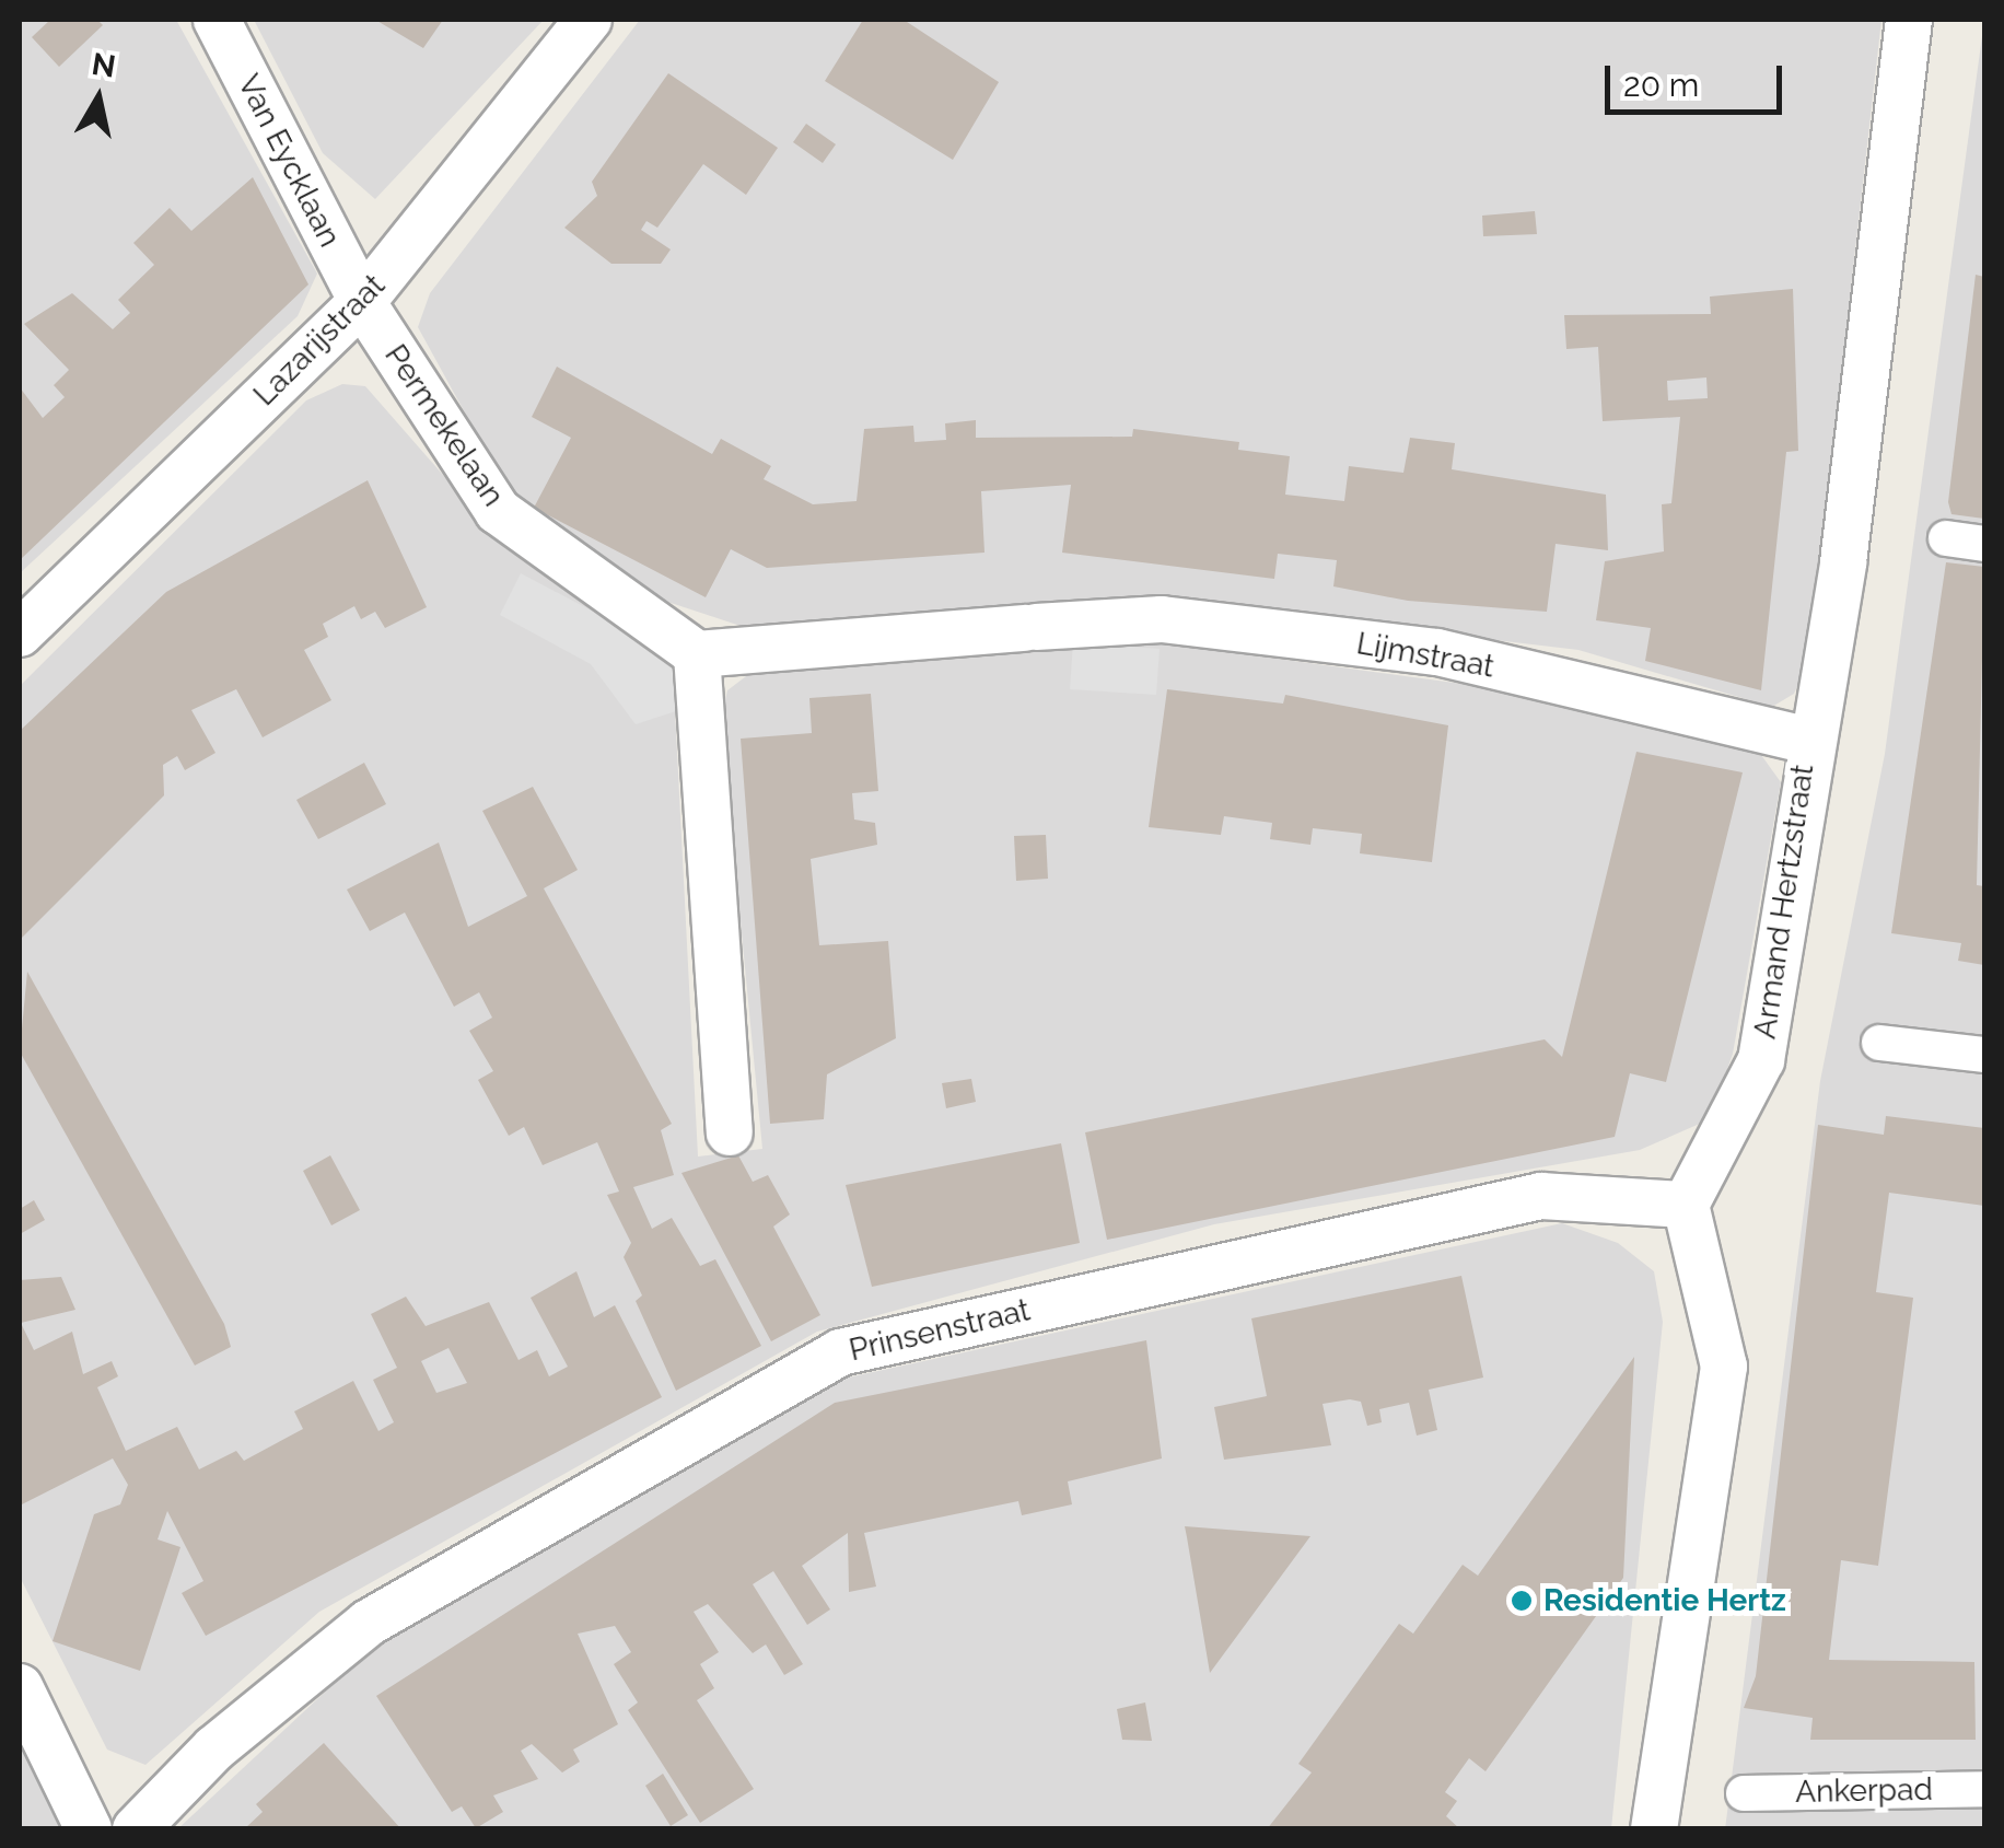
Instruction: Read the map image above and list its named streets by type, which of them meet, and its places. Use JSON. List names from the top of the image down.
{
  "streets": {
    "street": [
      "Van Eycklaan",
      "Lazarijstraat",
      "Permekelaan",
      "Lijmstraat",
      "Armand Hertzstraat",
      "Prinsenstraat",
      "Ankerpad"
    ]
  },
  "crossings": [
    ["Van Eycklaan", "Lazarijstraat"],
    ["Van Eycklaan", "Permekelaan"],
    ["Lazarijstraat", "Permekelaan"],
    ["Permekelaan", "Lijmstraat"],
    ["Lijmstraat", "Armand Hertzstraat"],
    ["Armand Hertzstraat", "Prinsenstraat"]
  ],
  "places": ["Residentie Hertz"],
  "scale_bar": "20 m",
  "north": "top"
}
